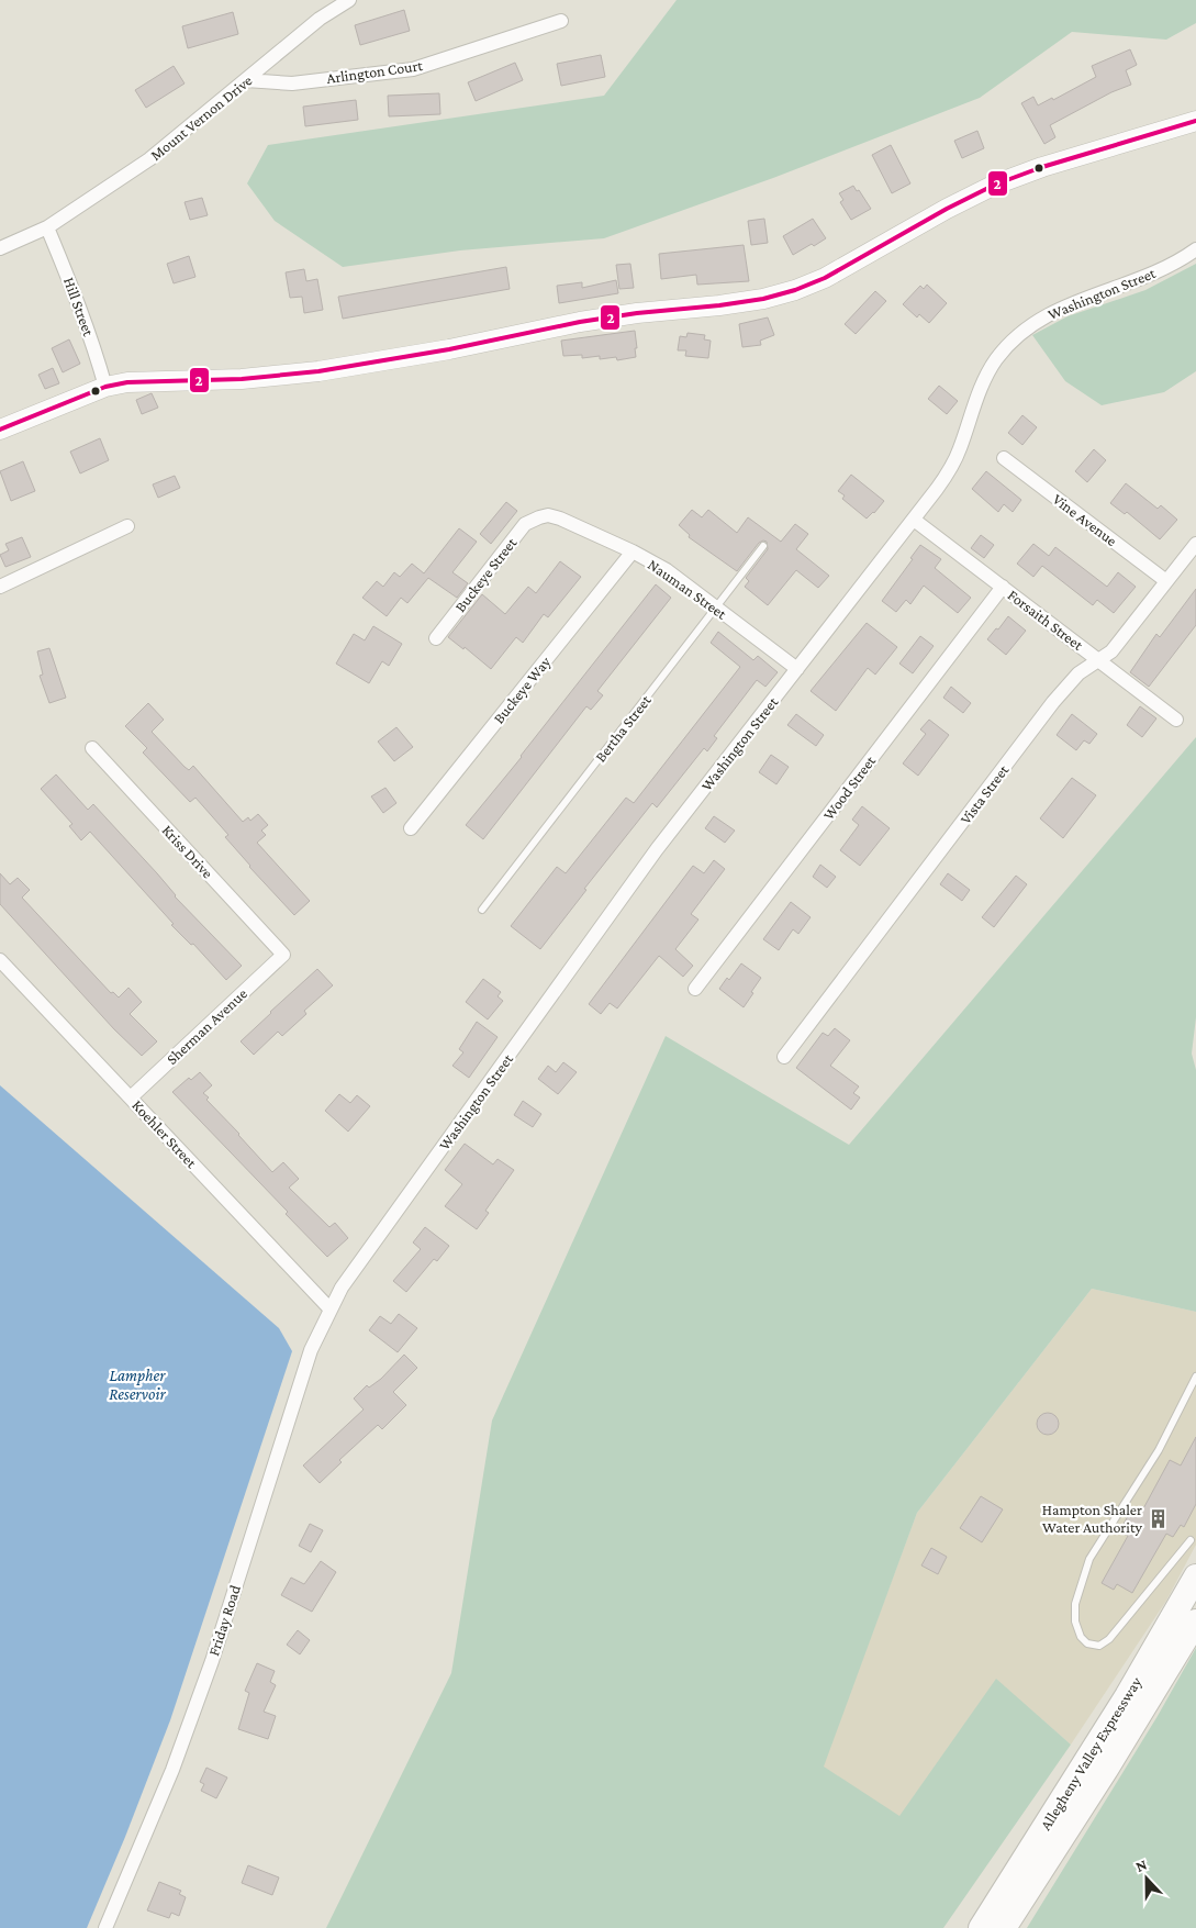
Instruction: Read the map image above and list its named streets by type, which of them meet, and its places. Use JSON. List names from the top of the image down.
{
  "streets": {
    "highway": ["Allegheny Valley Expressway"],
    "street": [
      "Arlington Court",
      "Mount Vernon Drive",
      "Washington Street",
      "Hill Street",
      "Vine Avenue",
      "Buckeye Street",
      "Nauman Street",
      "Forsaith Street",
      "Buckeye Way",
      "Wood Street",
      "Vista Street",
      "Kriss Drive",
      "Sherman Avenue",
      "Koehler Street",
      "Friday Road"
    ],
    "lane": ["Bertha Street"]
  },
  "crossings": [
    ["Arlington Court", "Mount Vernon Drive"],
    ["Mount Vernon Drive", "Hill Street"],
    ["Washington Street", "Nauman Street"],
    ["Washington Street", "Forsaith Street"],
    ["Washington Street", "Koehler Street"],
    ["Washington Street", "Friday Road"],
    ["Vine Avenue", "Vista Street"],
    ["Buckeye Street", "Nauman Street"],
    ["Nauman Street", "Buckeye Way"],
    ["Nauman Street", "Bertha Street"],
    ["Forsaith Street", "Wood Street"],
    ["Forsaith Street", "Vista Street"],
    ["Kriss Drive", "Sherman Avenue"],
    ["Sherman Avenue", "Koehler Street"],
    ["Koehler Street", "Friday Road"]
  ],
  "water": ["Lampher Reservoir"],
  "places": {
    "building": ["Hampton Shaler Water Authority"]
  },
  "lines": ["transit line 2"],
  "north": "top"
}
